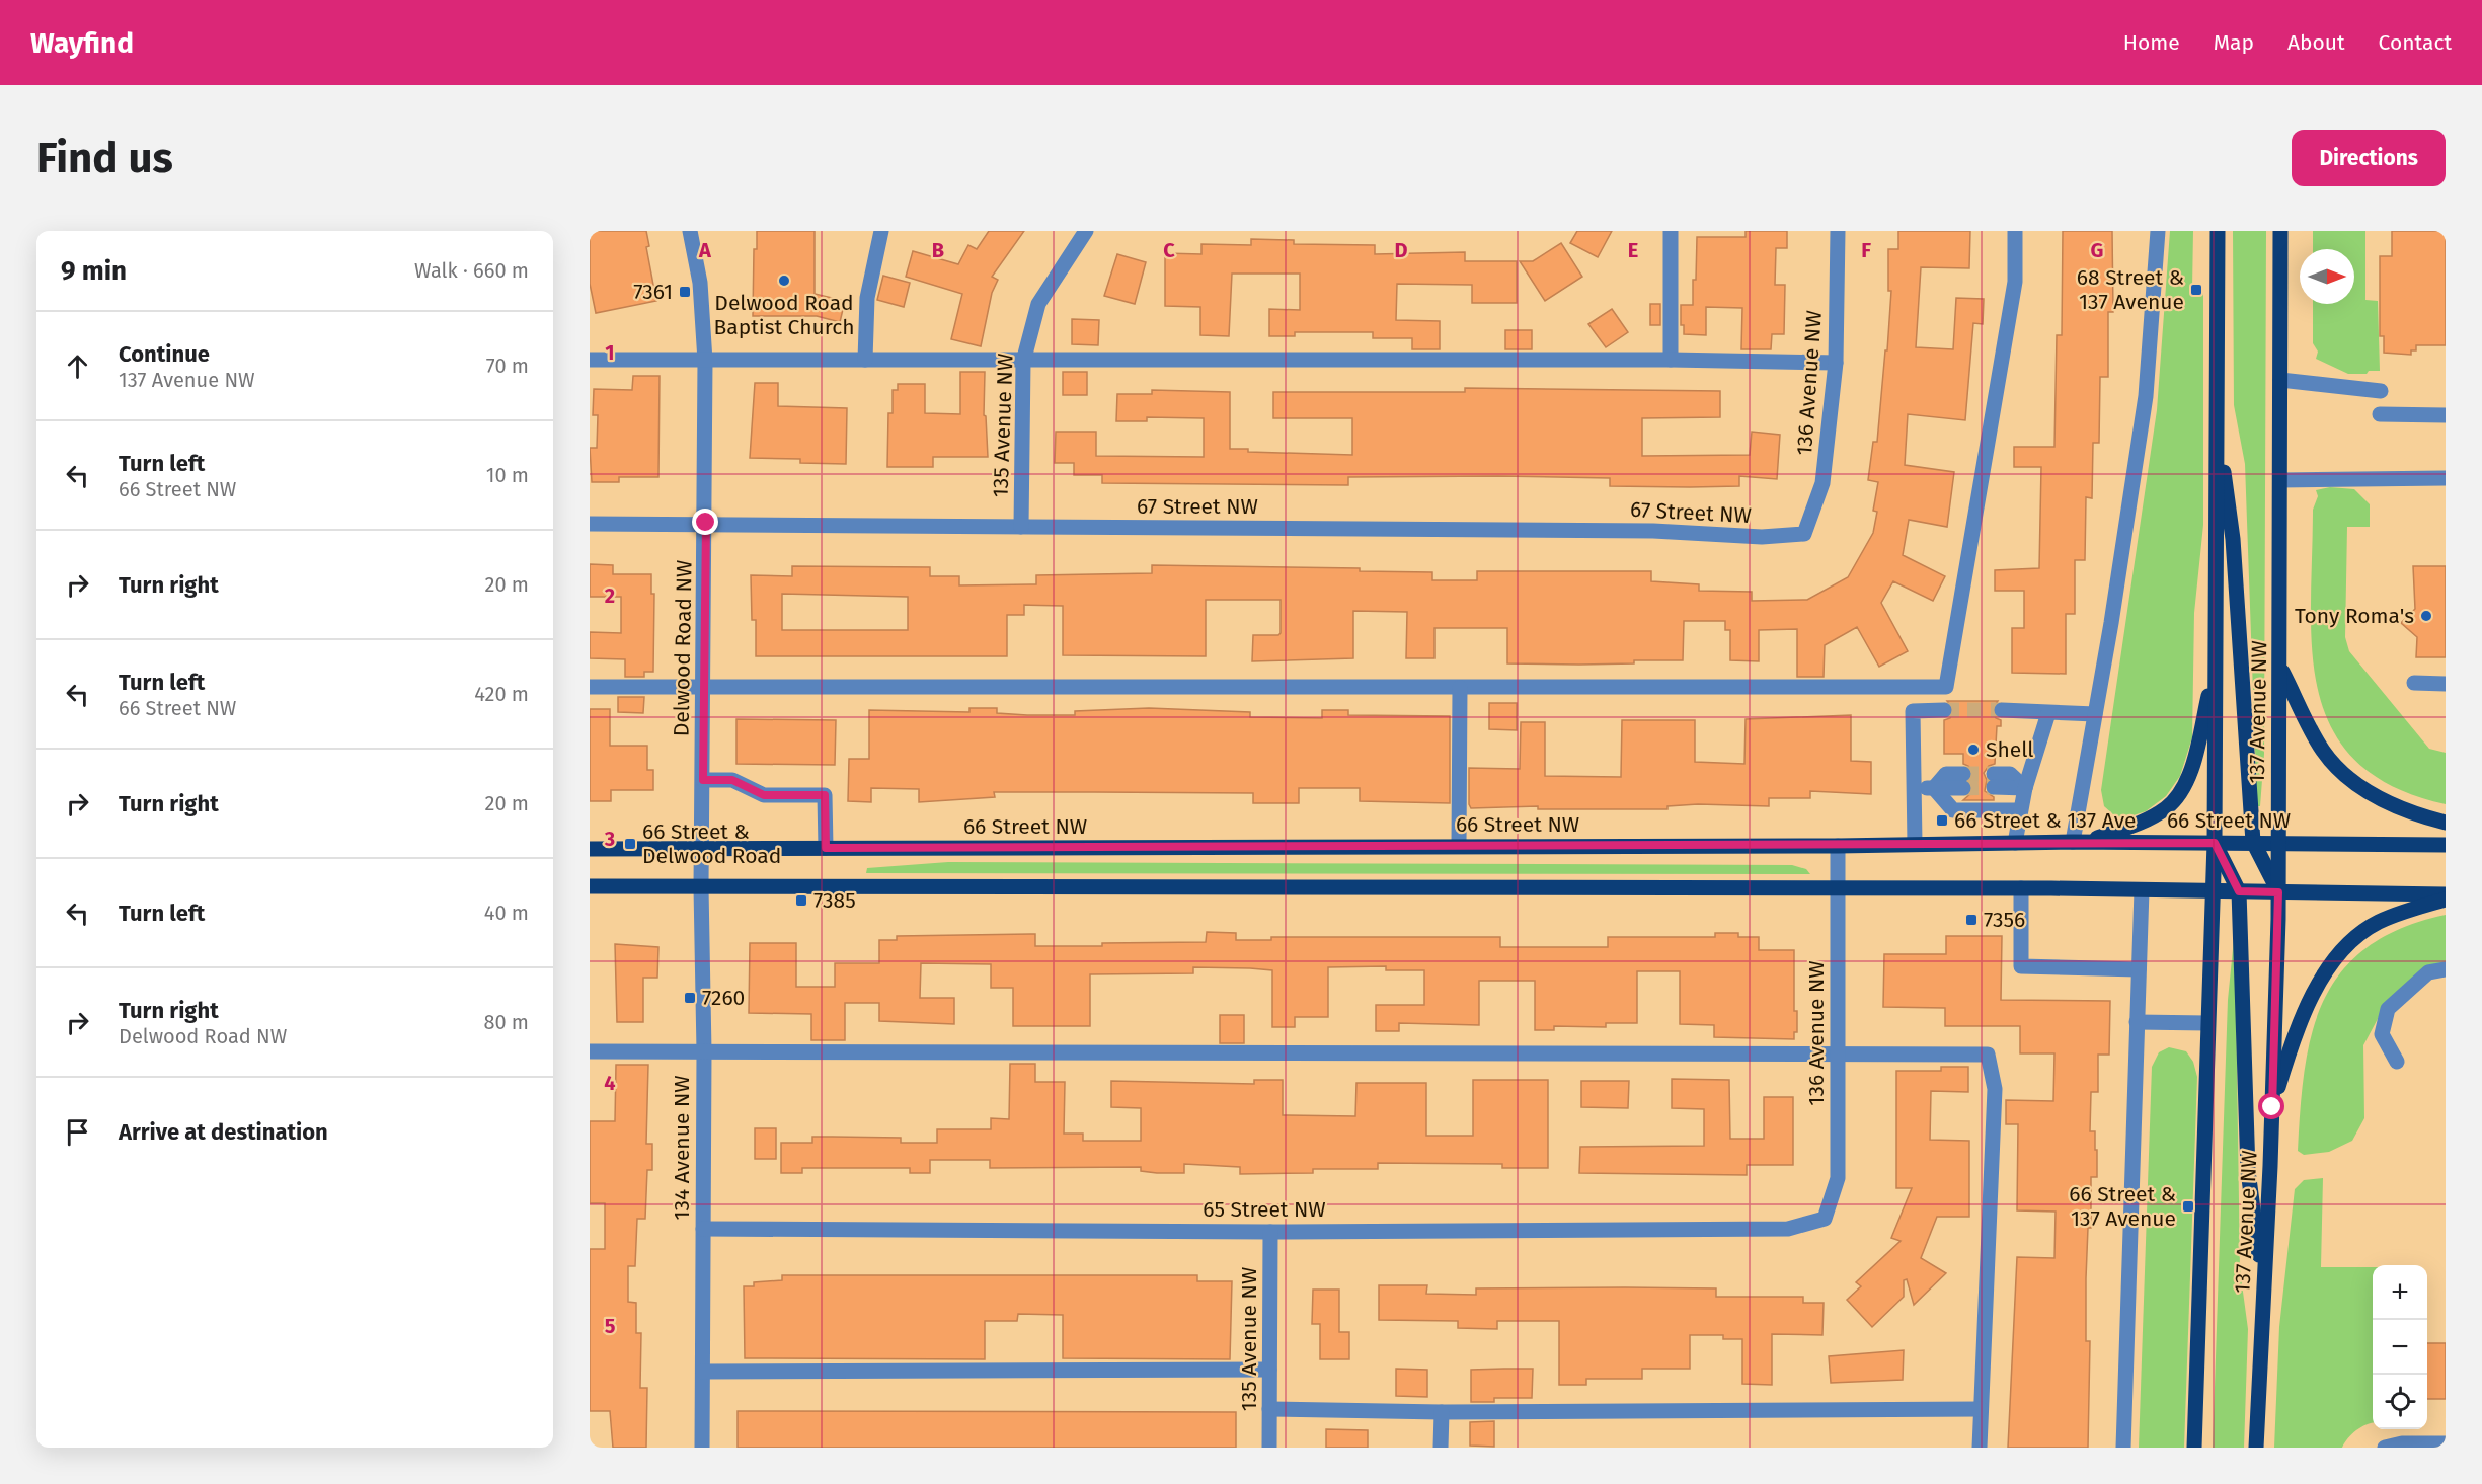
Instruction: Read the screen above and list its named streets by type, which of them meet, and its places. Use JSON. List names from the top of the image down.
{
  "streets": {
    "main road": ["137 Avenue NW", "66 Street NW"],
    "street": [
      "136 Avenue NW",
      "135 Avenue NW",
      "67 Street NW",
      "Delwood Road NW",
      "134 Avenue NW",
      "65 Street NW"
    ]
  },
  "crossings": [
    ["136 Avenue NW", "67 Street NW"],
    ["136 Avenue NW", "66 Street NW"],
    ["136 Avenue NW", "65 Street NW"],
    ["135 Avenue NW", "67 Street NW"],
    ["135 Avenue NW", "65 Street NW"],
    ["67 Street NW", "Delwood Road NW"],
    ["Delwood Road NW", "66 Street NW"],
    ["Delwood Road NW", "134 Avenue NW"],
    ["137 Avenue NW", "66 Street NW"],
    ["66 Street NW", "134 Avenue NW"],
    ["134 Avenue NW", "65 Street NW"]
  ],
  "places": {
    "other": ["Delwood Road Baptist Church", "Tony Roma's", "Shell"],
    "transit": [
      "68 Street & 137 Avenue",
      "7361",
      "66 Street & 137 Ave",
      "66 Street & Delwood Road",
      "7385",
      "7356",
      "7260",
      "66 Street & 137 Avenue"
    ]
  },
  "north": "right",
  "page": {
    "header": "Wayfind",
    "nav": [
      "Home",
      "Map",
      "About",
      "Contact"
    ],
    "buttons": "Directions",
    "title": "Find us",
    "heading": ["9 min", "Walk · 660 m"],
    "list": [
      ["Continue", "137 Avenue NW", "70 m"],
      ["Turn left", "66 Street NW", "10 m"],
      ["Turn right", "20 m"],
      ["Turn left", "66 Street NW", "420 m"],
      ["Turn right", "20 m"],
      ["Turn left", "40 m"],
      ["Turn right", "Delwood Road NW", "80 m"],
      "Arrive at destination"
    ],
    "map_buttons": ["+", "−"]
  },
  "grid": {
    "columns": [
      "A",
      "B",
      "C",
      "D",
      "E",
      "F",
      "G"
    ],
    "rows": [
      "1",
      "2",
      "3",
      "4",
      "5"
    ]
  }
}
